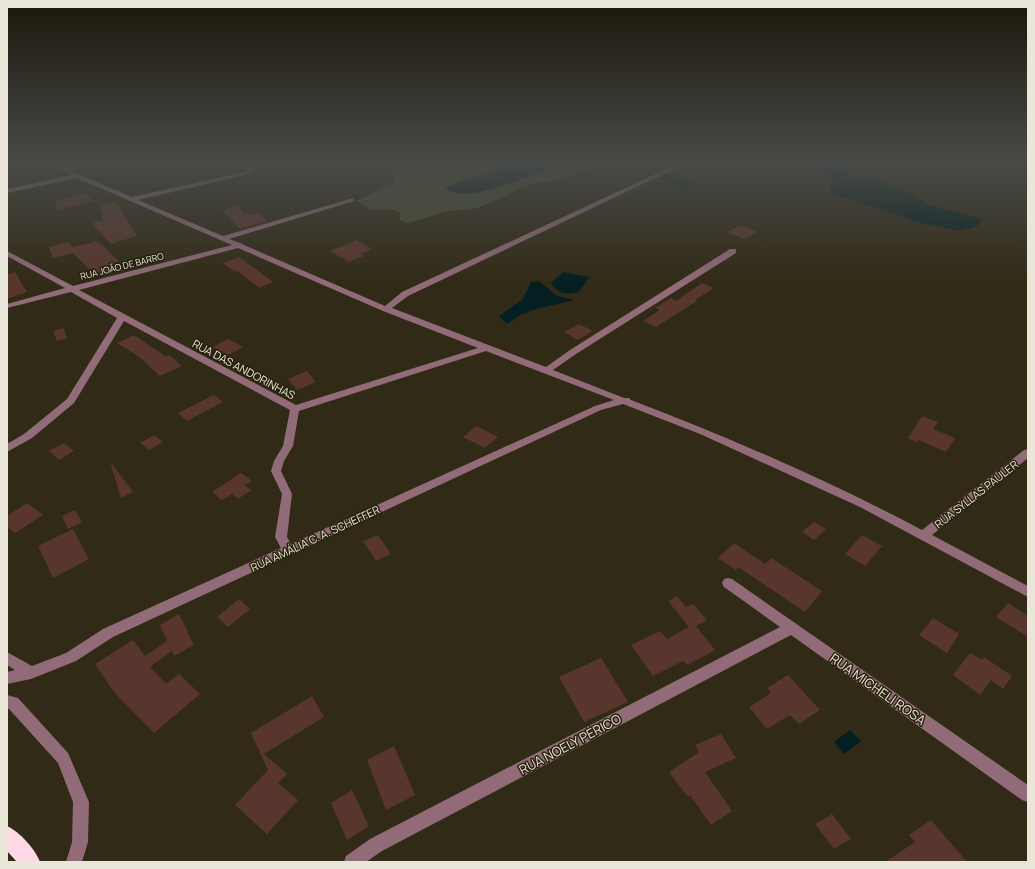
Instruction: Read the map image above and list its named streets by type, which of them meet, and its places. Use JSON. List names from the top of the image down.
{
  "streets": {
    "street": [
      "RUA JOÃO DE BARRO",
      "RUA DAS ANDORINHAS",
      "RUA SYLLAS PAULER",
      "RUA AMÁLIA C. A. SCHEFFER",
      "RUA MICHELI ROSA",
      "RUA NOELY PÉRICO"
    ]
  },
  "crossings": [
    ["RUA JOÃO DE BARRO", "RUA DAS ANDORINHAS"],
    ["RUA MICHELI ROSA", "RUA NOELY PÉRICO"]
  ]
}
